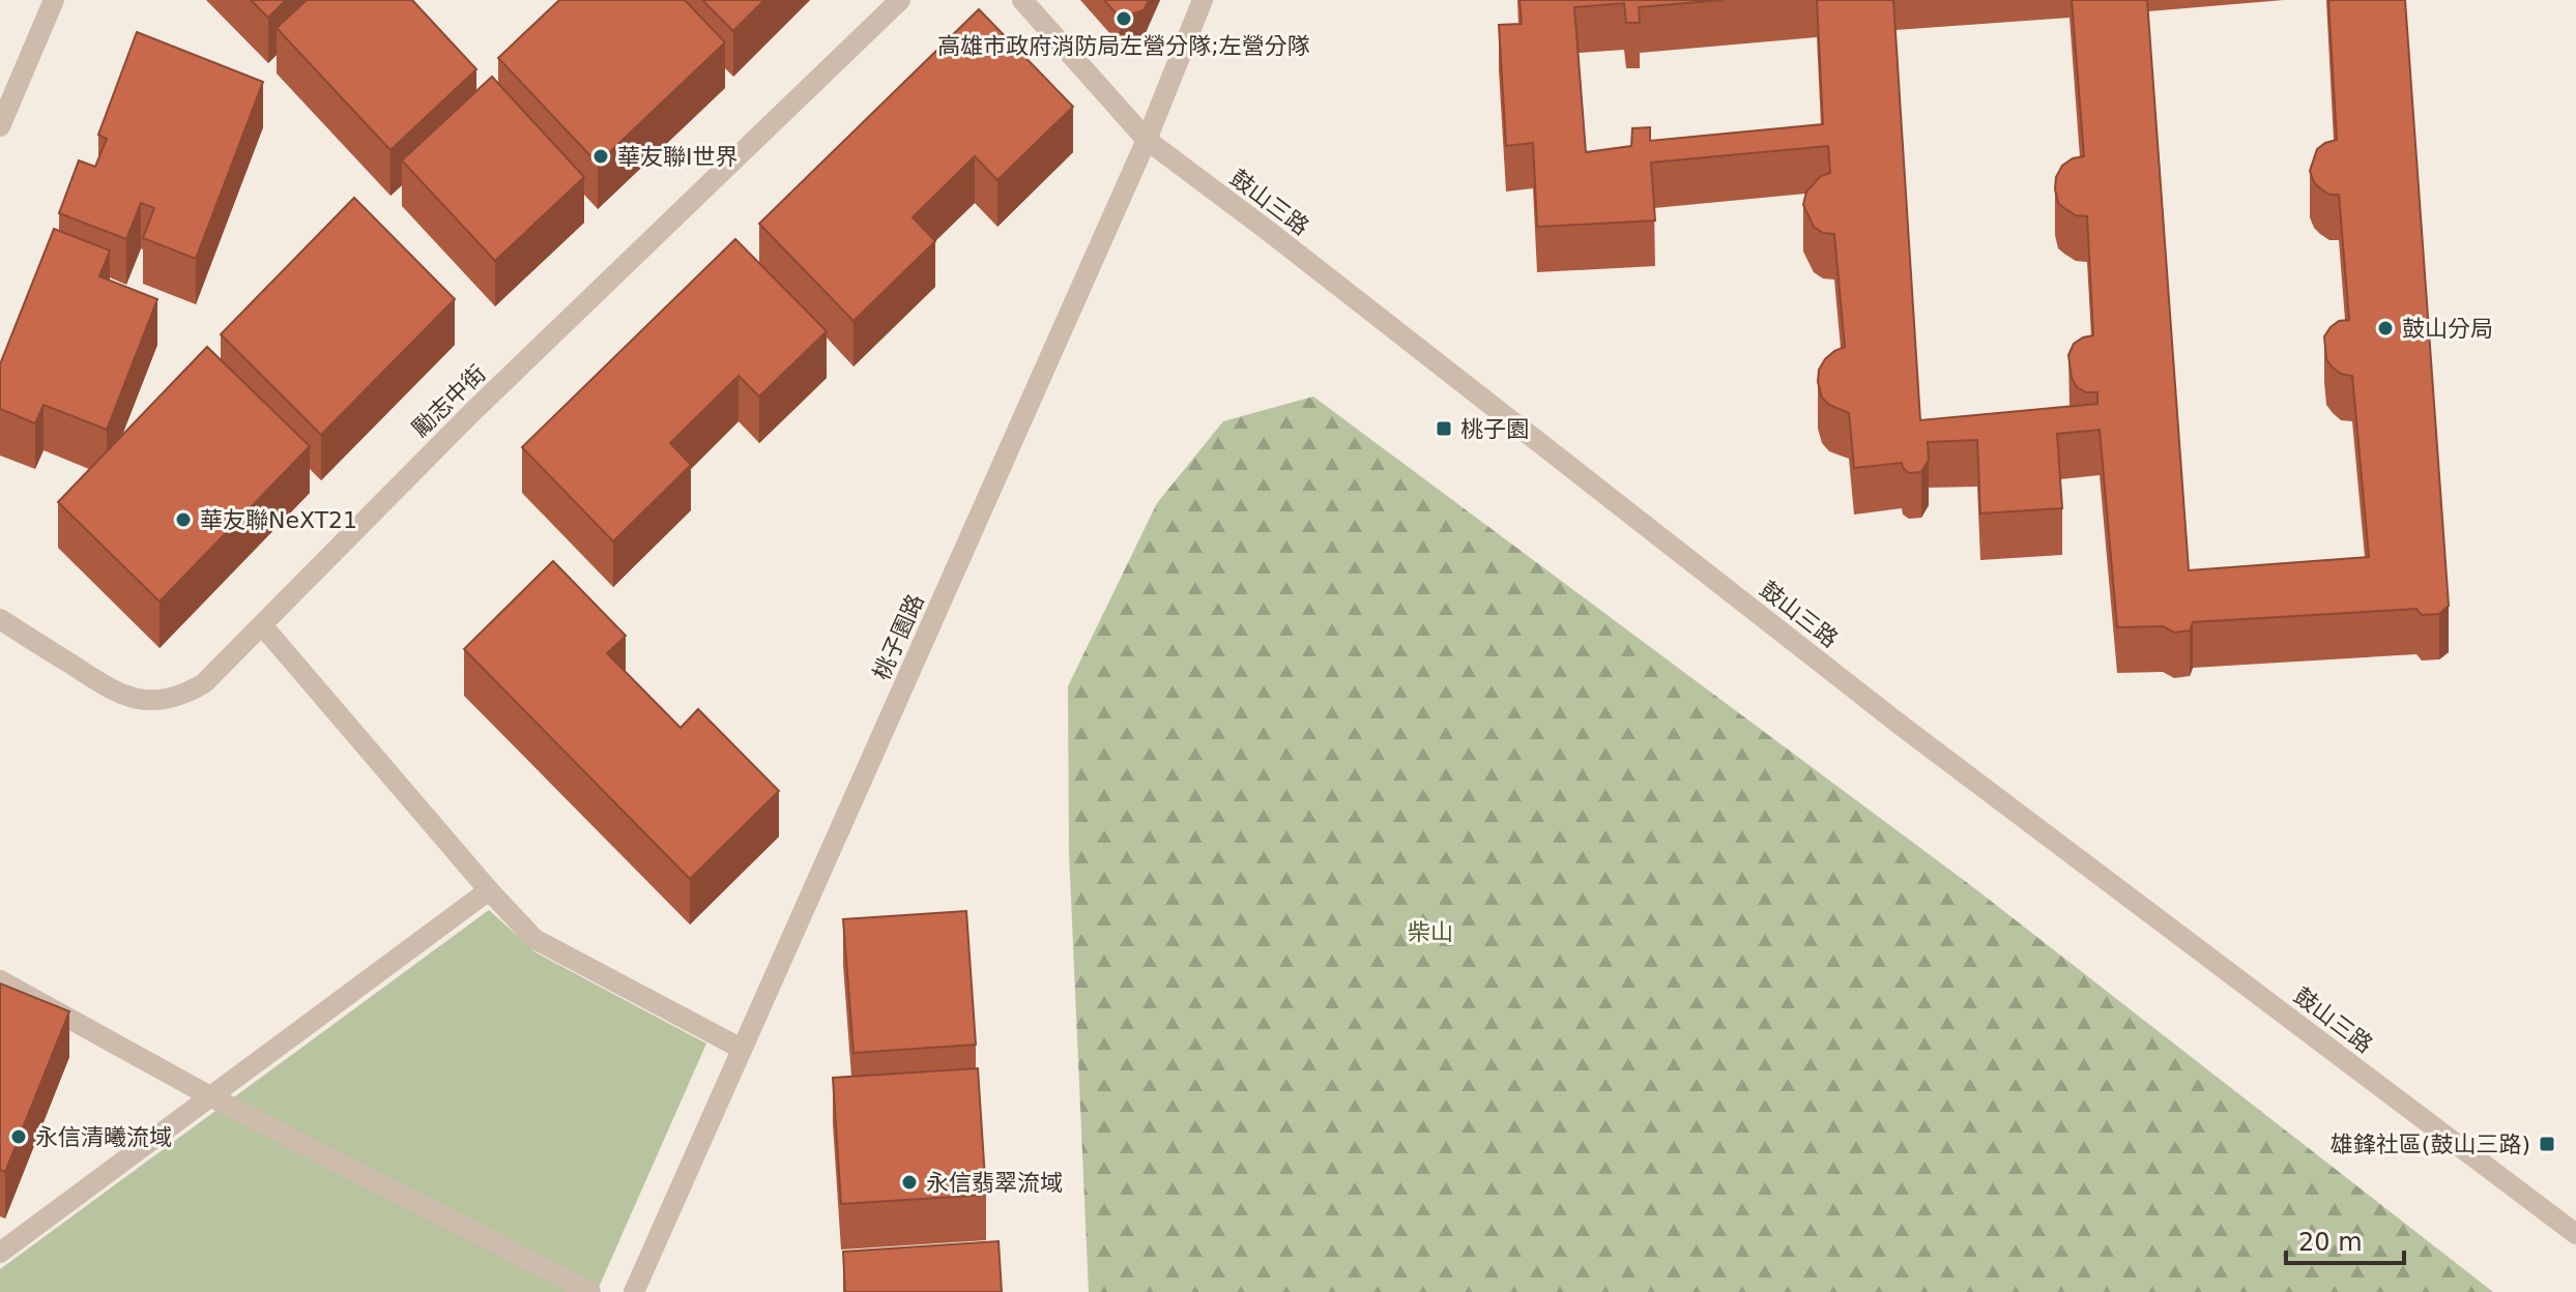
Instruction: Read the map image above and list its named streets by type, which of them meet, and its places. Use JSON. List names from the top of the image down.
{
  "streets": {
    "street": ["鼓山三路", "勵志中街", "桃子園路"]
  },
  "crossings": [
    ["鼓山三路", "桃子園路"]
  ],
  "parks": ["柴山"],
  "places": {
    "other": [
      "高雄市政府消防局左營分隊;左營分隊",
      "華友聯I世界",
      "鼓山分局",
      "華友聯NeXT21",
      "永信清曦流域",
      "永信翡翠流域"
    ],
    "transit": ["桃子園", "雄鋒社區(鼓山三路)"]
  },
  "scale_bar": "20 m"
}
